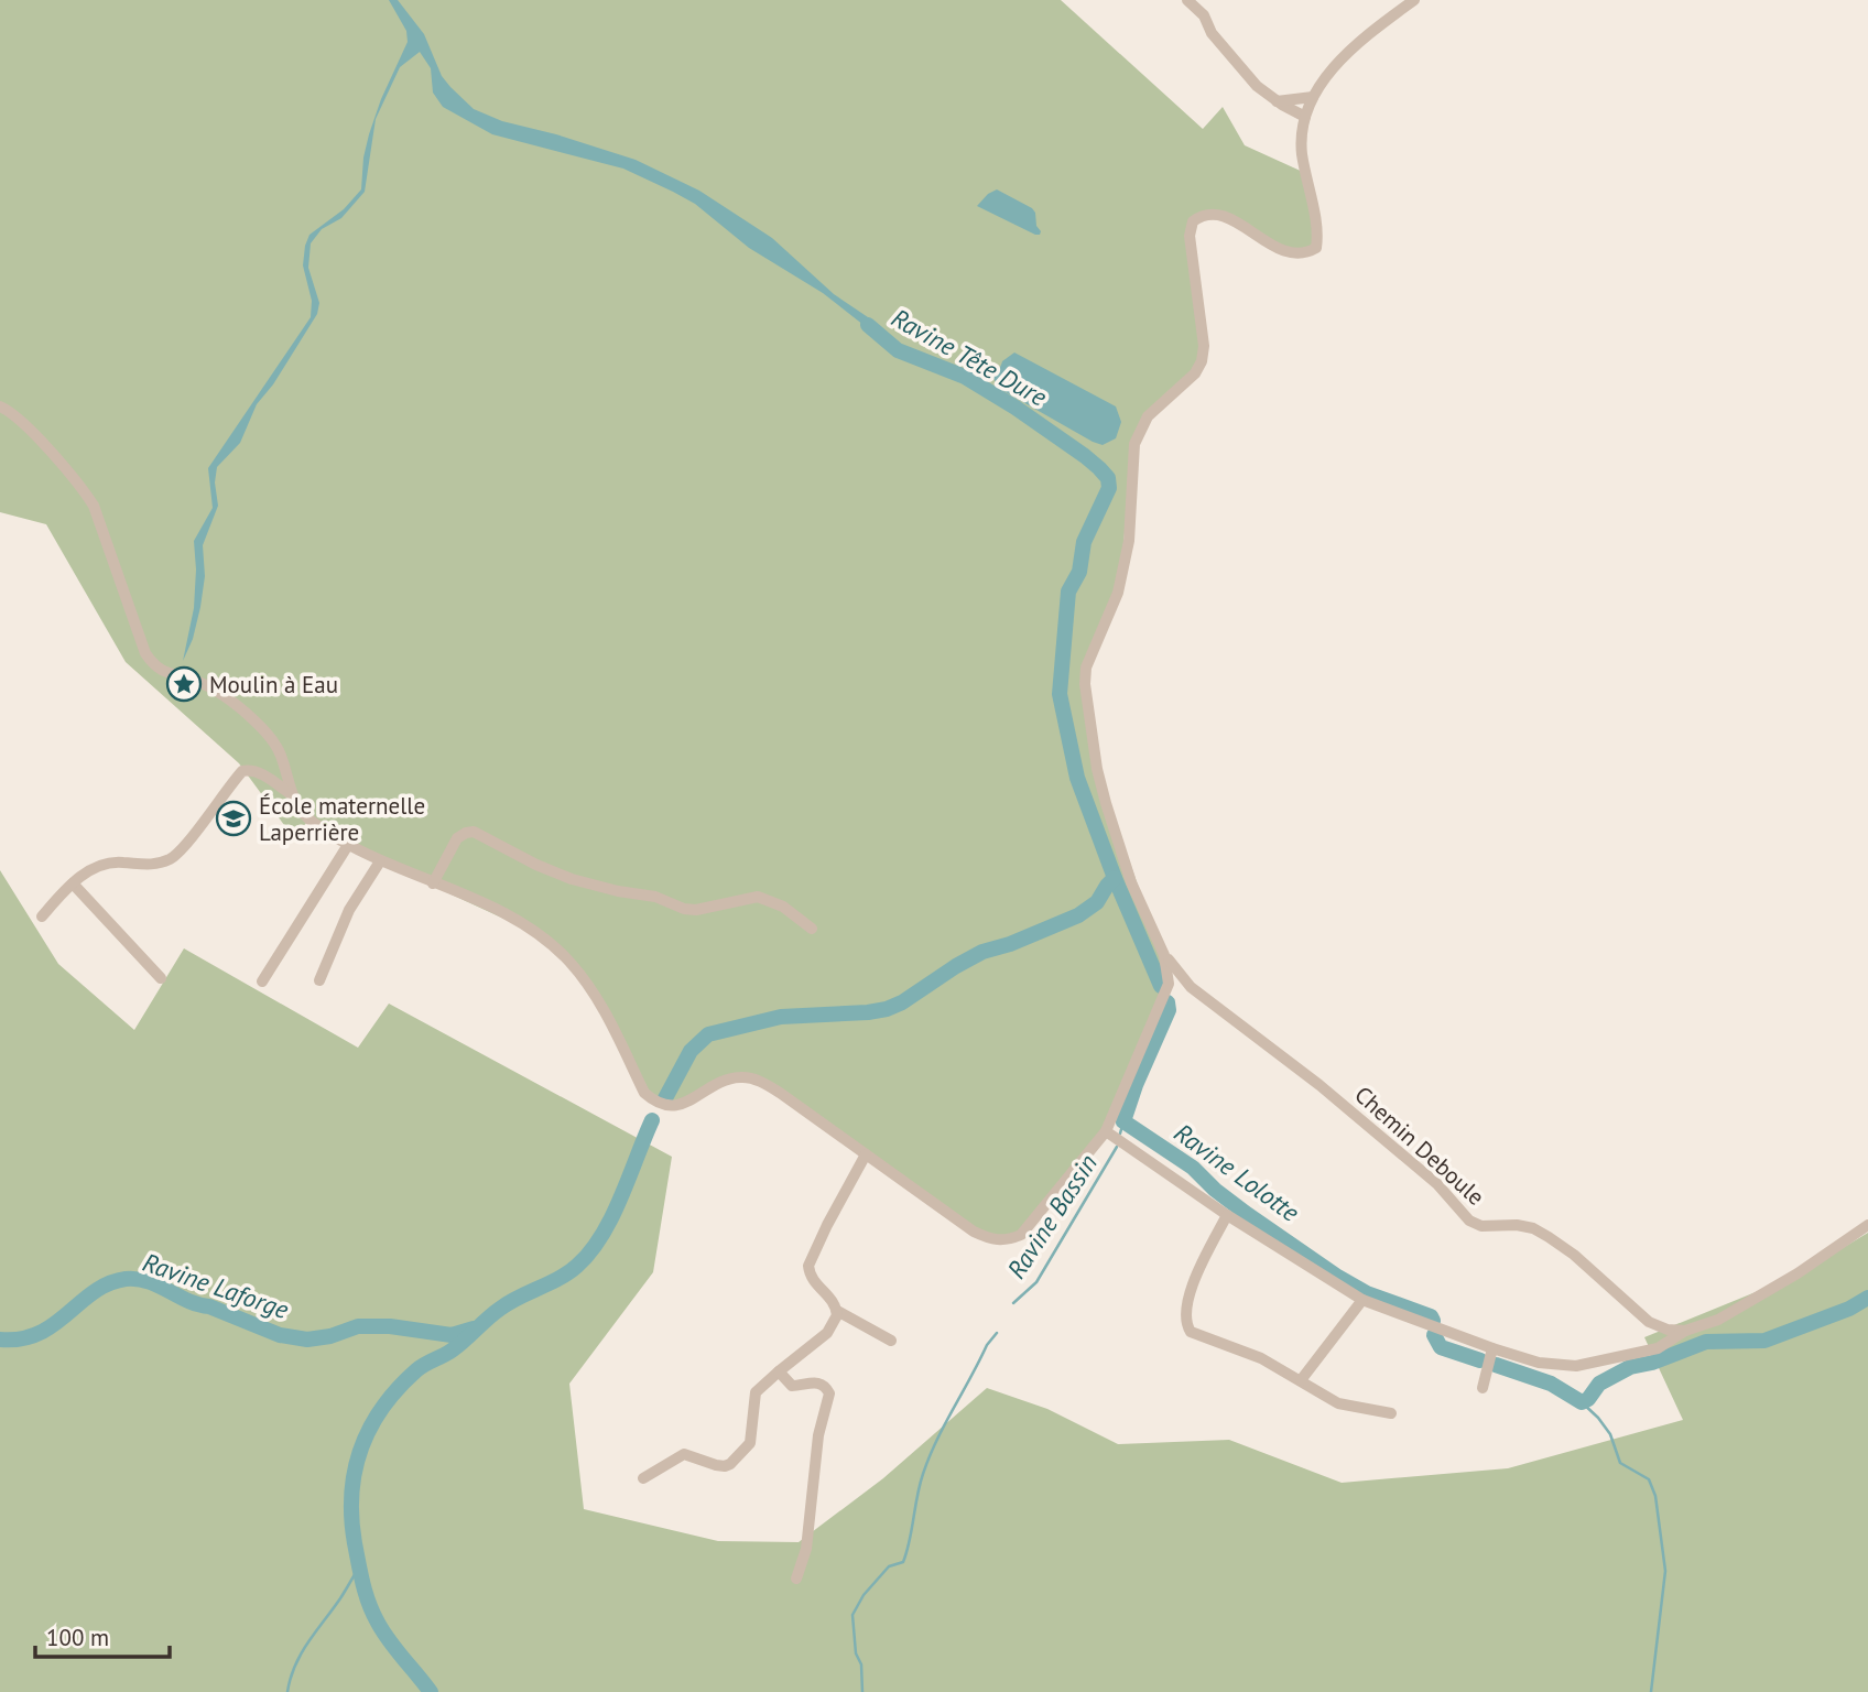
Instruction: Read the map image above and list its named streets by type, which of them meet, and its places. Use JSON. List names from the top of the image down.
{
  "streets": {
    "street": ["Chemin Deboule"]
  },
  "water": [
    "Ravine Tête Dure",
    "Ravine Lolotte",
    "Ravine Bassin",
    "Ravine Laforge"
  ],
  "places": {
    "place": ["Moulin à Eau"],
    "school or university": ["École maternelle Laperrière"]
  },
  "scale_bar": "100 m"
}
